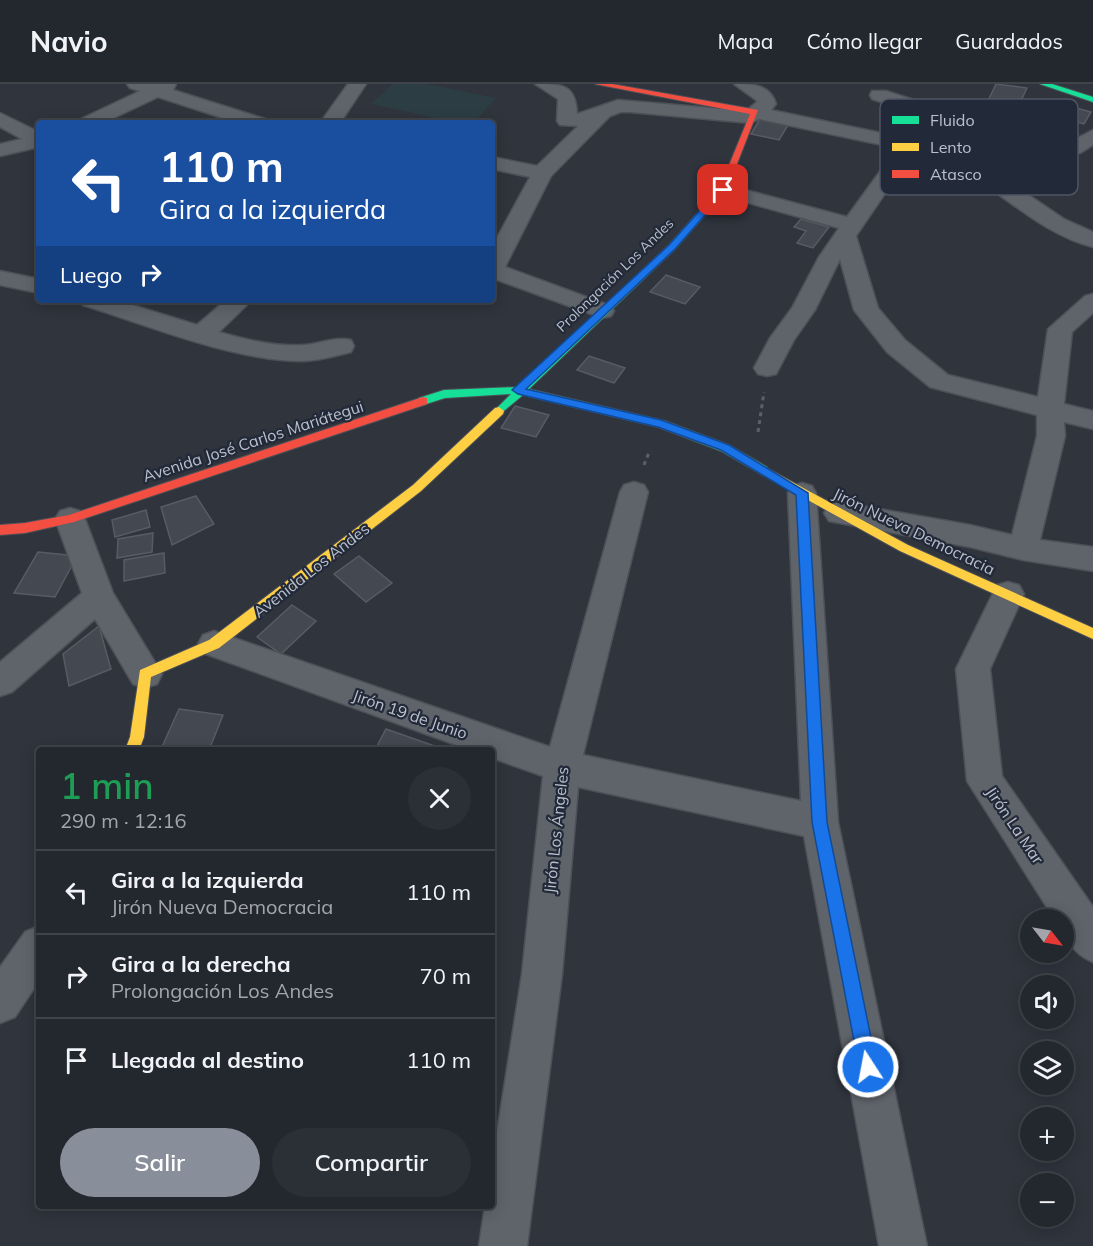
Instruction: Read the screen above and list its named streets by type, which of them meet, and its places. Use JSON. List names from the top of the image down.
{
  "streets": {
    "main road": [
      "Prolongación Los Andes",
      "Avenida José Carlos Mariátegui",
      "Jirón Nueva Democracia",
      "Avenida Los Andes"
    ],
    "street": ["Jirón 19 de Junio", "Jirón La Mar", "Jirón Los Ángeles"]
  },
  "crossings": [
    ["Prolongación Los Andes", "Avenida José Carlos Mariátegui"],
    ["Prolongación Los Andes", "Jirón Nueva Democracia"],
    ["Prolongación Los Andes", "Avenida Los Andes"],
    ["Avenida José Carlos Mariátegui", "Jirón Nueva Democracia"],
    ["Avenida José Carlos Mariátegui", "Avenida Los Andes"],
    ["Jirón Nueva Democracia", "Avenida Los Andes"],
    ["Jirón Nueva Democracia", "Jirón La Mar"],
    ["Avenida Los Andes", "Jirón 19 de Junio"],
    ["Jirón 19 de Junio", "Jirón Los Ángeles"]
  ],
  "legend": ["Fluido", "Lento", "Atasco"],
  "north": "bottom right",
  "page": {
    "header": "Navio",
    "nav": ["Mapa", "Cómo llegar", "Guardados"],
    "turn": ["110 m", "Gira a la izquierda"],
    "then": "Luego",
    "heading": ["1 min", "290 m · 12:16"],
    "list": [
      {
        "name": "Gira a la izquierda",
        "note": "Jirón Nueva Democracia",
        "value": "110 m"
      },
      {
        "name": "Gira a la derecha",
        "note": "Prolongación Los Andes",
        "value": "70 m"
      },
      {
        "name": "Llegada al destino",
        "value": "110 m"
      }
    ],
    "map_buttons": ["+", "−"],
    "buttons": ["Salir", "Compartir"]
  }
}
